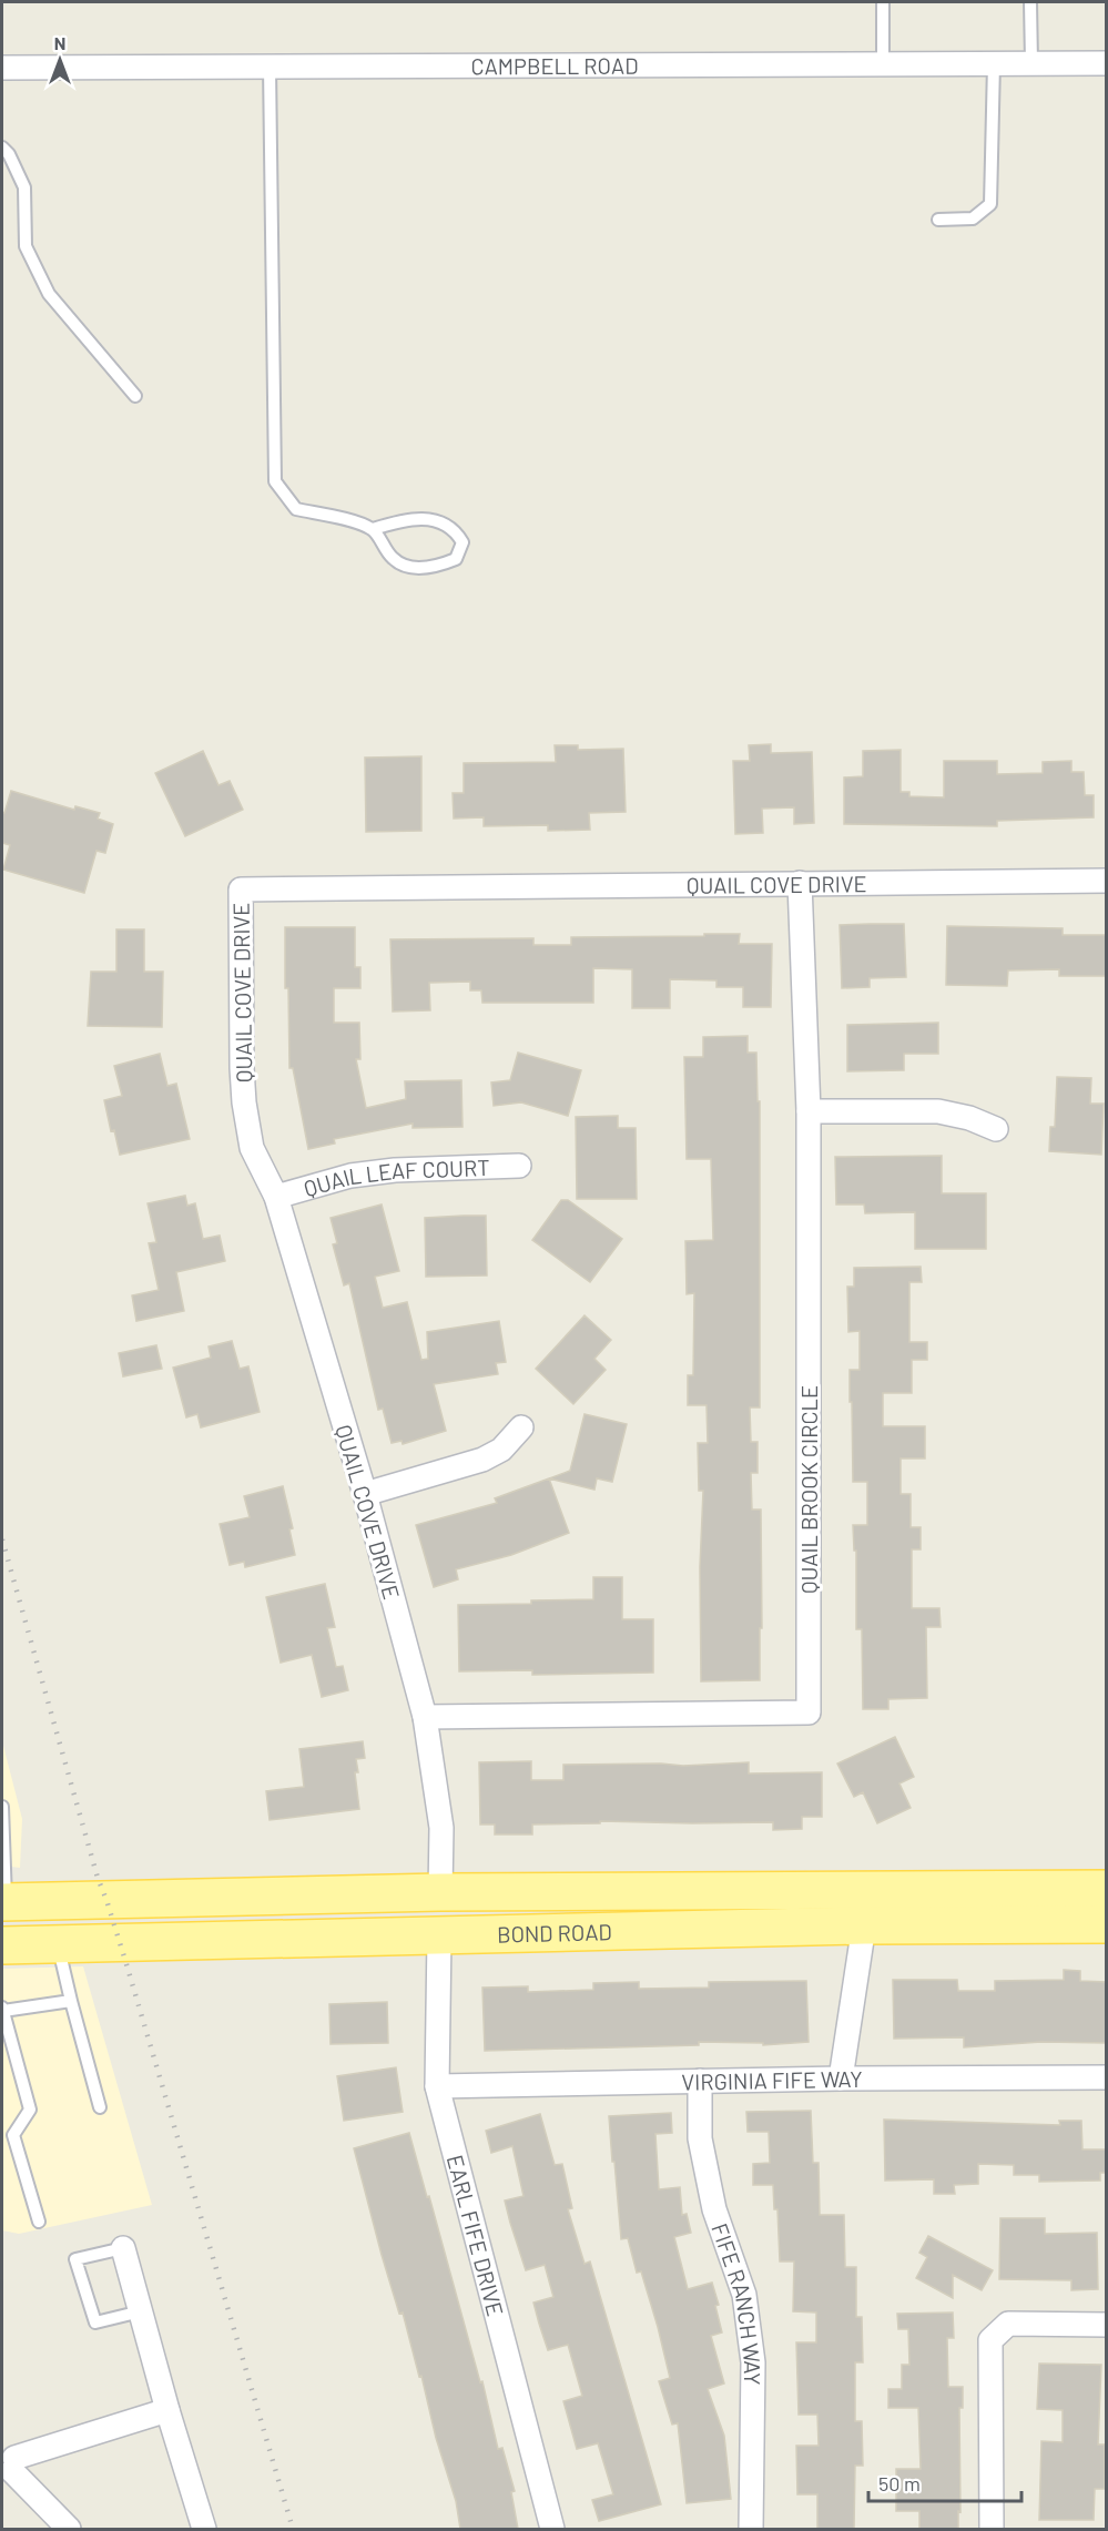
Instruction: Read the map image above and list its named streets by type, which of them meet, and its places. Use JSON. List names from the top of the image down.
{
  "streets": {
    "main road": ["BOND ROAD"],
    "street": [
      "CAMPBELL ROAD",
      "QUAIL COVE DRIVE",
      "QUAIL LEAF COURT",
      "QUAIL BROOK CIRCLE",
      "VIRGINIA FIFE WAY",
      "EARL FIFE DRIVE",
      "FIFE RANCH WAY"
    ]
  },
  "crossings": [
    ["QUAIL COVE DRIVE", "QUAIL LEAF COURT"],
    ["QUAIL COVE DRIVE", "QUAIL BROOK CIRCLE"],
    ["QUAIL COVE DRIVE", "BOND ROAD"],
    ["BOND ROAD", "EARL FIFE DRIVE"],
    ["VIRGINIA FIFE WAY", "EARL FIFE DRIVE"],
    ["VIRGINIA FIFE WAY", "FIFE RANCH WAY"]
  ],
  "scale_bar": "50 m",
  "north": "top"
}
